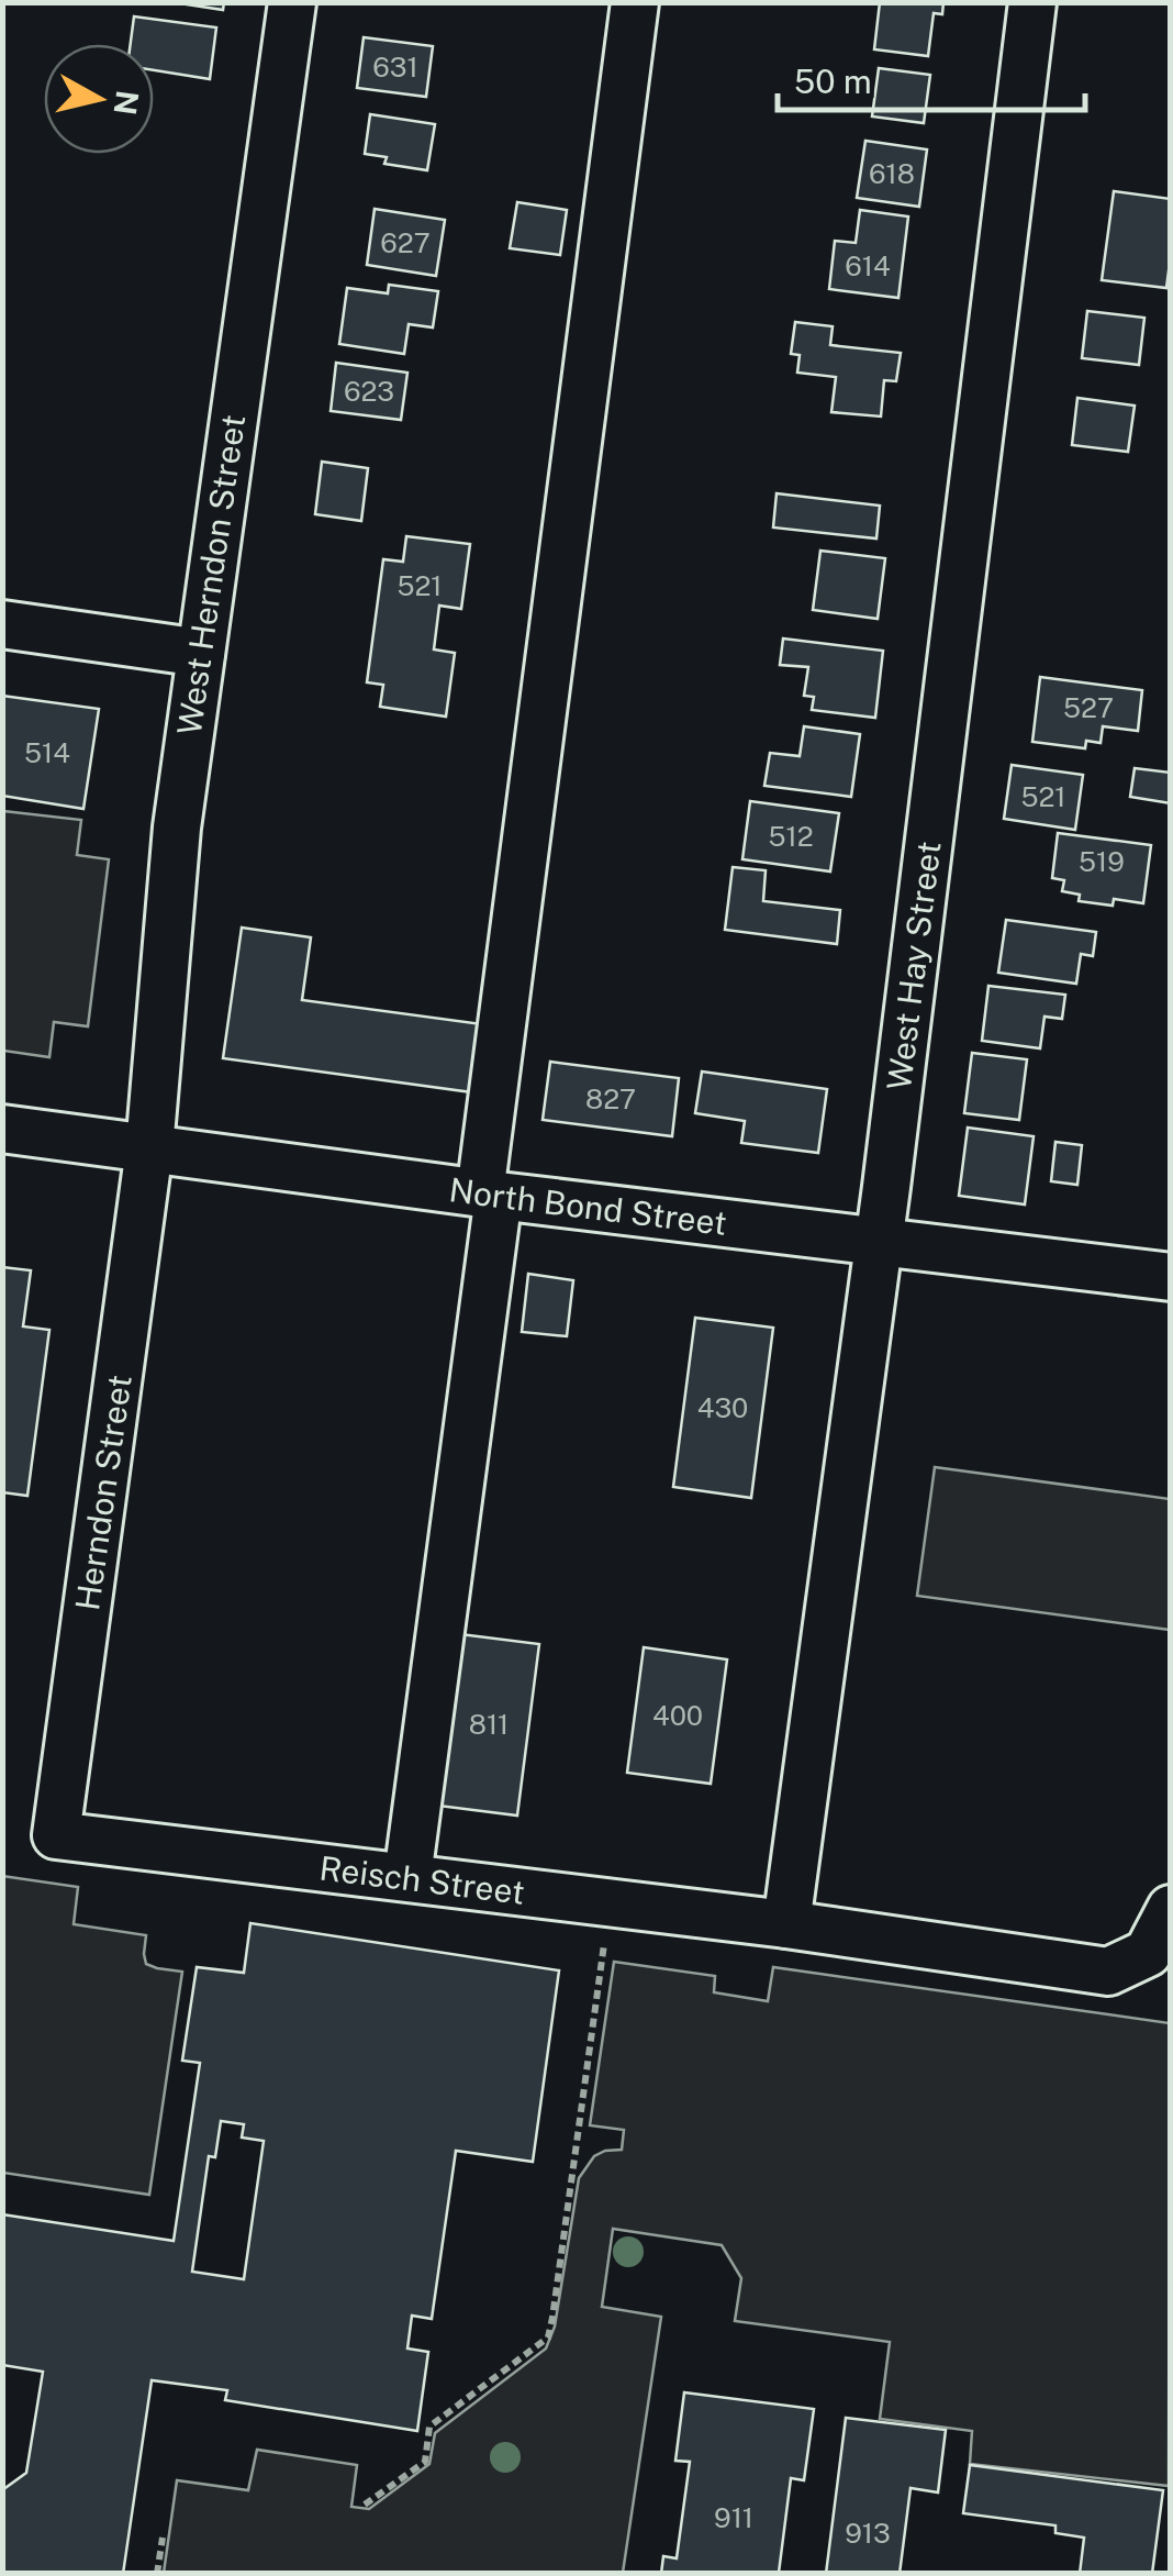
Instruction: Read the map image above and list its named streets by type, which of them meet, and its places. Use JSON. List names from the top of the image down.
{
  "streets": {
    "street": [
      "West Herndon Street",
      "West Hay Street",
      "North Bond Street",
      "Herndon Street",
      "Reisch Street"
    ]
  },
  "crossings": [
    ["West Herndon Street", "North Bond Street"],
    ["West Herndon Street", "Herndon Street"],
    ["West Hay Street", "North Bond Street"],
    ["West Hay Street", "Reisch Street"],
    ["North Bond Street", "Herndon Street"],
    ["Herndon Street", "Reisch Street"]
  ],
  "house_numbers": [
    "631",
    "618",
    "627",
    "614",
    "623",
    "521",
    "527",
    "514",
    "521",
    "512",
    "519",
    "827",
    "430",
    "400",
    "811",
    "911",
    "913"
  ],
  "scale_bar": "50 m",
  "north": "right"
}
